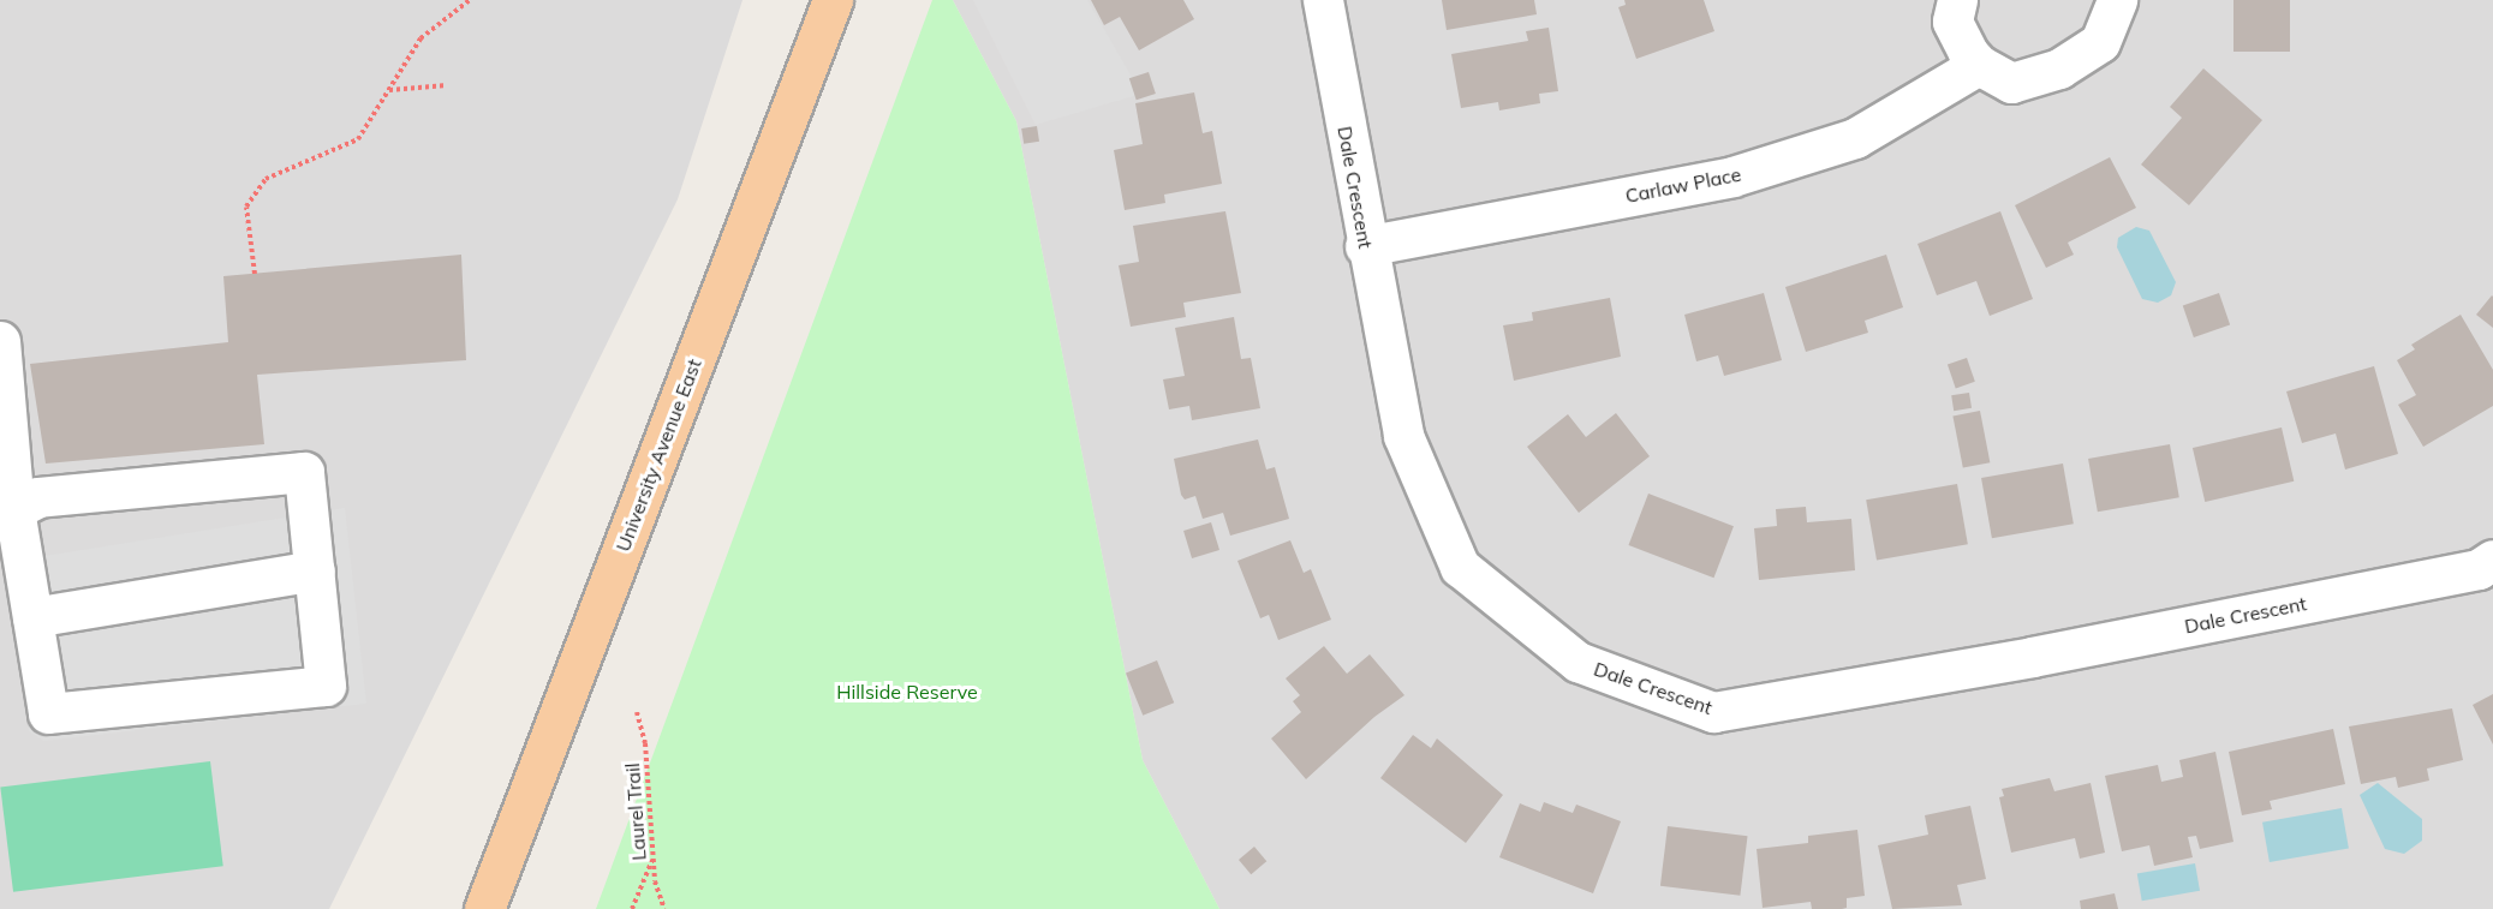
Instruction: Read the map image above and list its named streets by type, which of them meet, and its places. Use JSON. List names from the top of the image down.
{
  "streets": {
    "main road": ["University Avenue East"],
    "street": ["Carlaw Place", "Dale Crescent"],
    "path": ["Laurel Trail"]
  },
  "crossings": [
    ["Carlaw Place", "Dale Crescent"]
  ],
  "parks": ["Hillside Reserve"]
}
